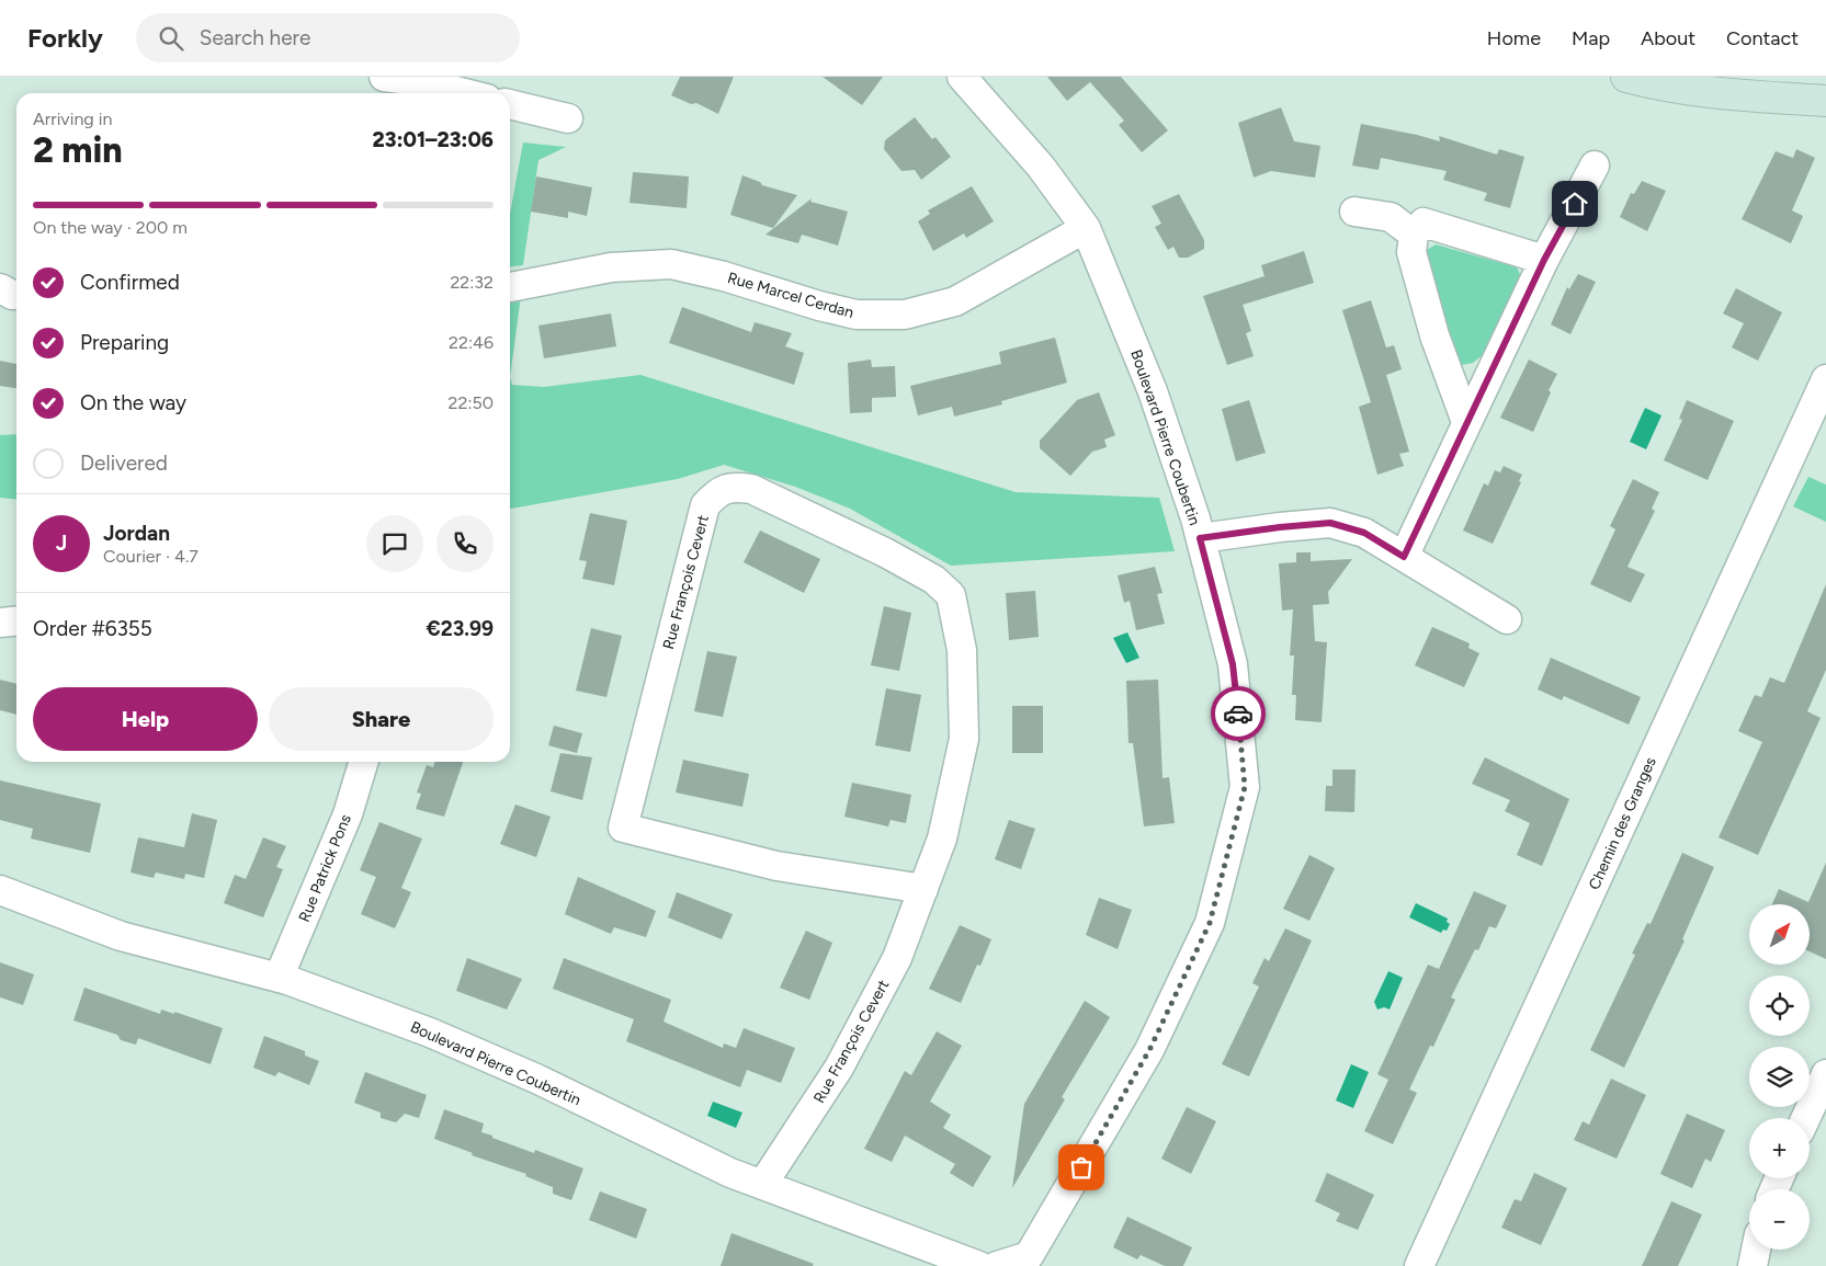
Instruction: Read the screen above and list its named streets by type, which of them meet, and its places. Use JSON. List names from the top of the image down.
{
  "streets": {
    "street": [
      "Rue Marcel Cerdan",
      "Boulevard Pierre Coubertin",
      "Rue François Cevert",
      "Chemin des Granges",
      "Rue Patrick Pons"
    ]
  },
  "crossings": [
    ["Rue Marcel Cerdan", "Boulevard Pierre Coubertin"],
    ["Boulevard Pierre Coubertin", "Rue François Cevert"],
    ["Boulevard Pierre Coubertin", "Rue Patrick Pons"]
  ],
  "north": "top right",
  "page": {
    "header": "Forkly",
    "search": "Search here",
    "nav": [
      "Home",
      "Map",
      "About",
      "Contact"
    ],
    "heading": ["2 min", "Arriving in", "23:01–23:06"],
    "panel": [
      "Jordan",
      "Courier · 4.7",
      "Order #6355",
      "€23.99"
    ],
    "bar": "On the way · 200 m",
    "list": [
      ["Confirmed", "22:32"],
      ["Preparing", "22:46"],
      ["On the way", "22:50"],
      "Delivered"
    ],
    "round": "J",
    "buttons": ["Help", "Share"],
    "map_buttons": ["+", "−"]
  }
}
